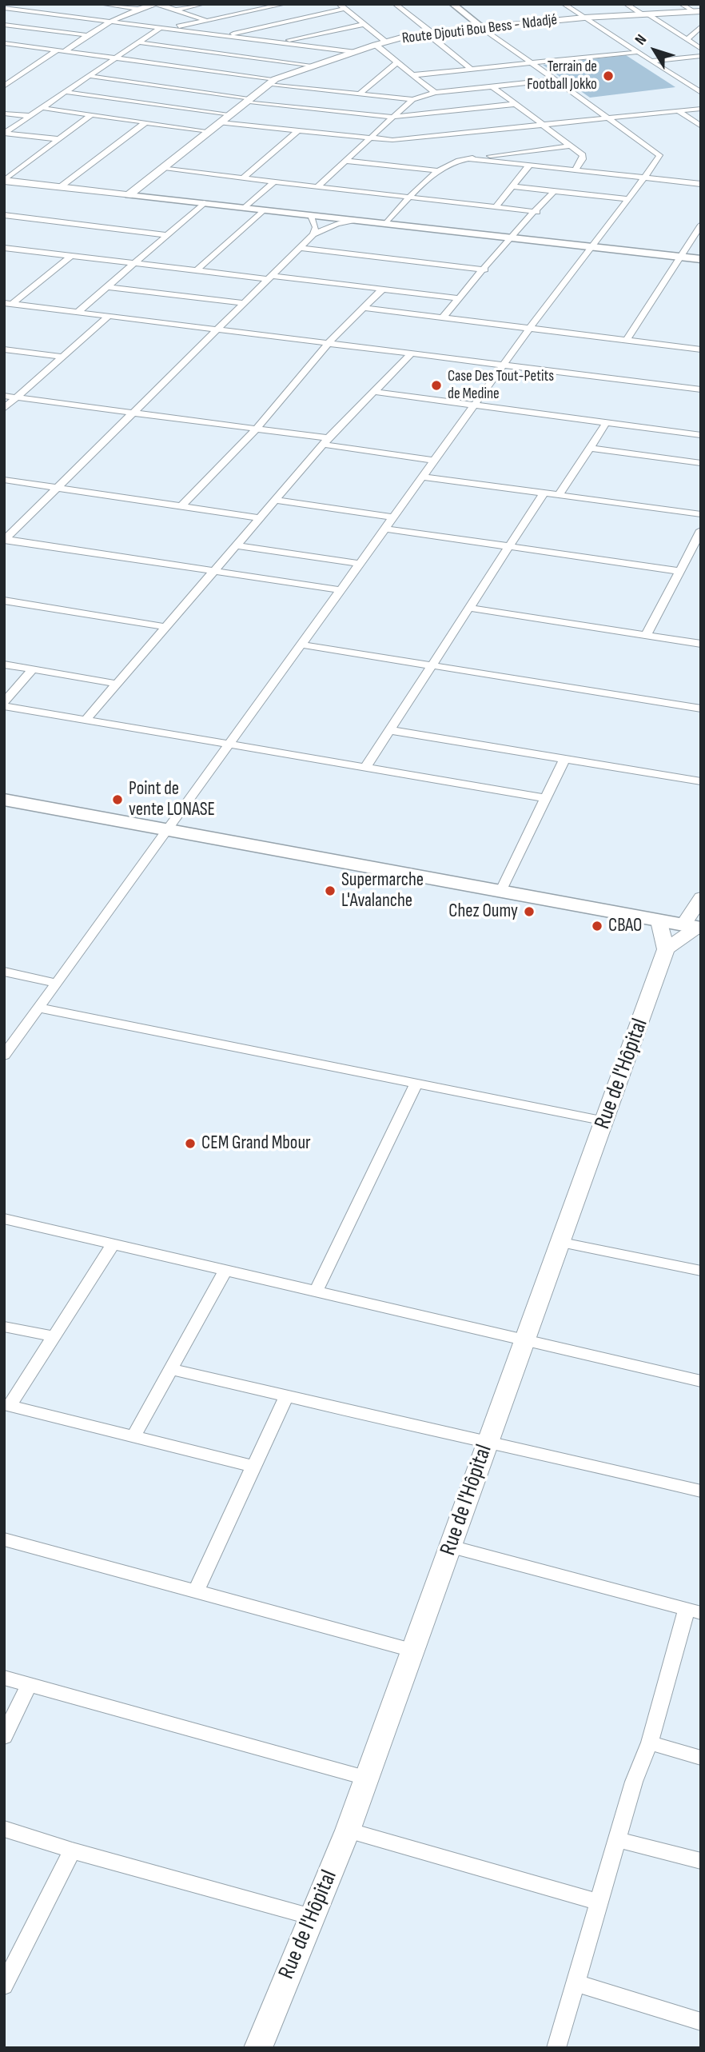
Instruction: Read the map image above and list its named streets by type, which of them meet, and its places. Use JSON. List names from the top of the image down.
{
  "streets": {
    "main road": ["Route Djouti Bou Bess - Ndadjé", "Rue de l'Hôpital"]
  },
  "places": [
    "Terrain de Football Jokko",
    "Case Des Tout-Petits de Medine",
    "Point de vente LONASE",
    "Supermarche L'Avalanche",
    "Chez Oumy",
    "CBAO",
    "CEM Grand Mbour"
  ],
  "north": "top left"
}
